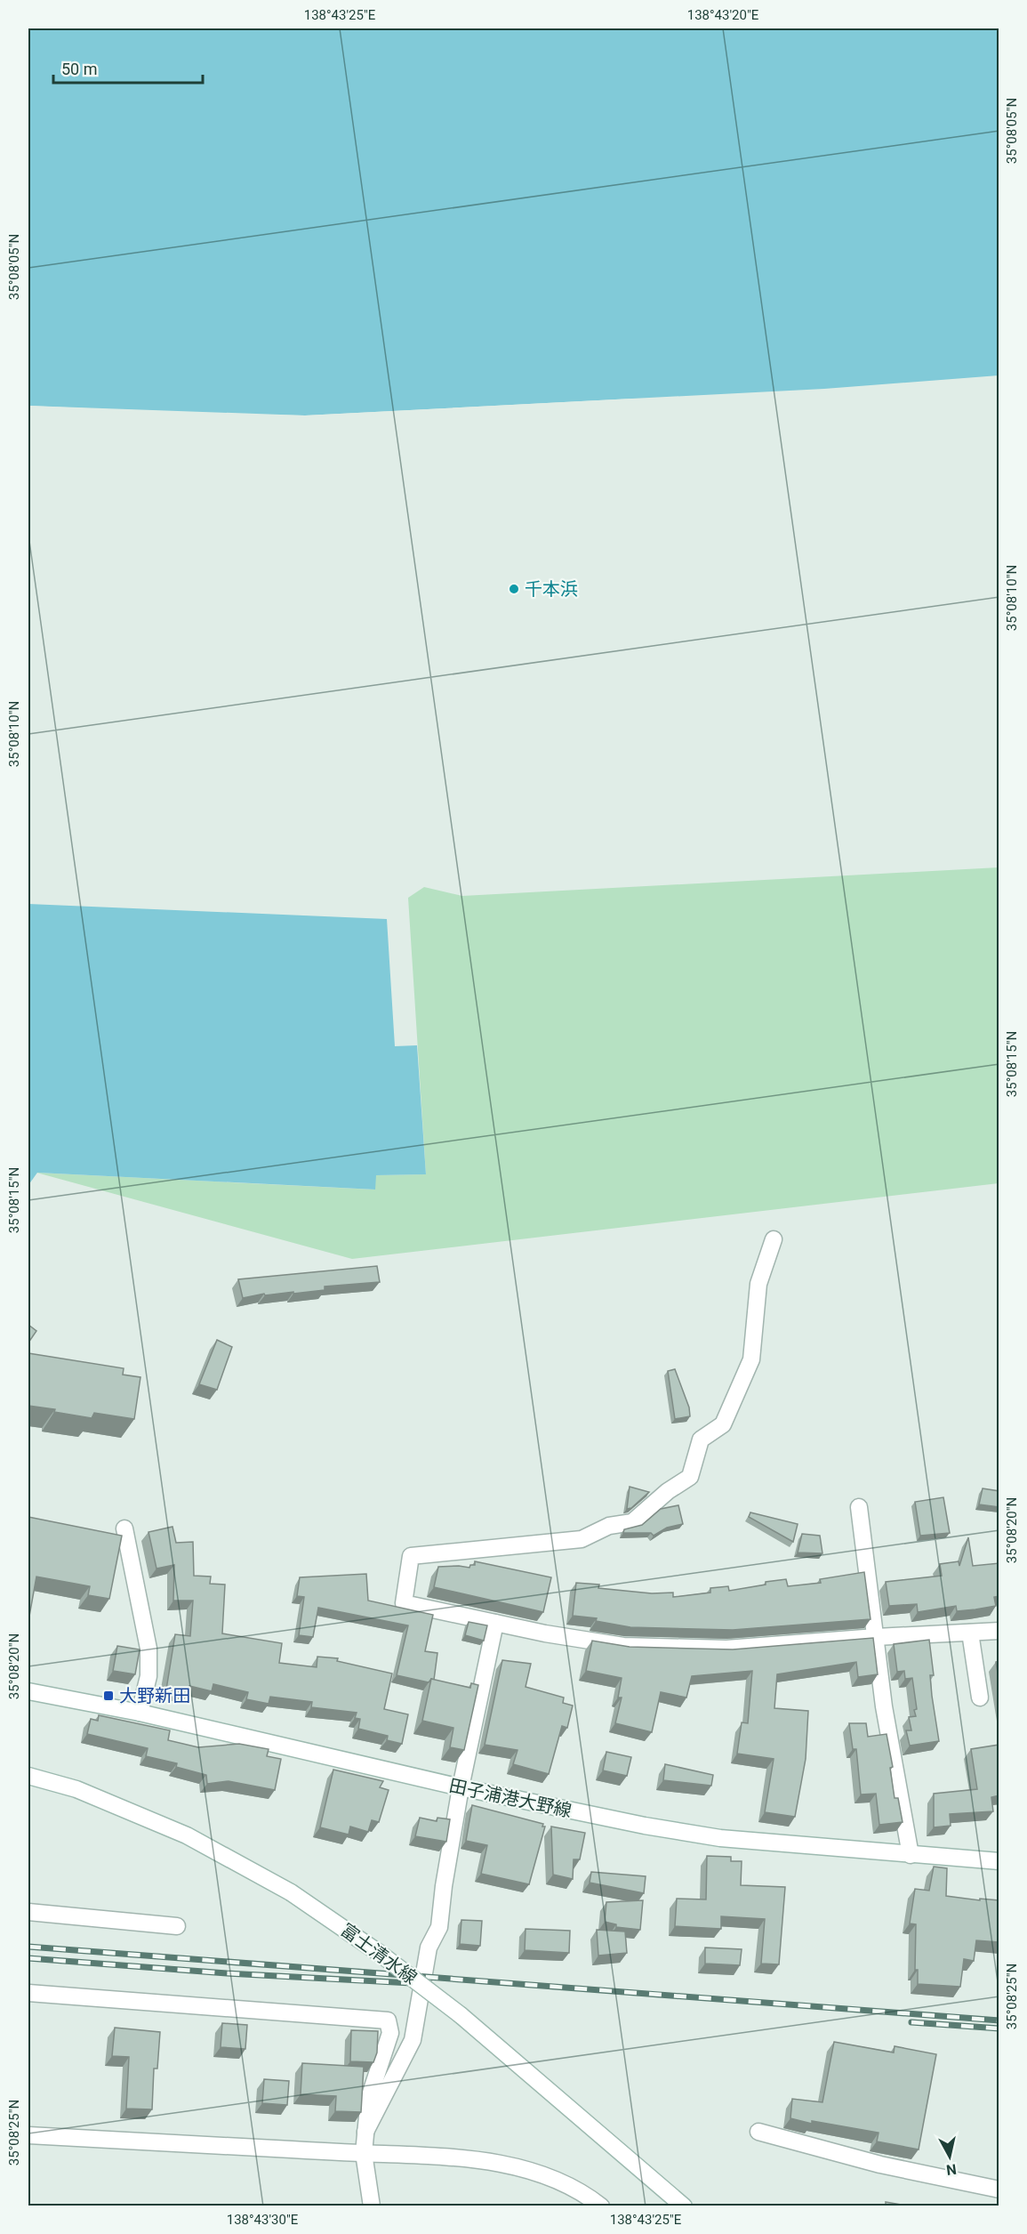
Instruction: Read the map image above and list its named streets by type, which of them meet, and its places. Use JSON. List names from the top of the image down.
{
  "streets": {
    "street": ["田子浦港大野線", "富士清水線"]
  },
  "places": {
    "other": ["千本浜"],
    "transit": ["大野新田"]
  },
  "scale_bar": "50 m",
  "north": "bottom",
  "coordinates": [
    "138°43'25\"E",
    "138°43'20\"E",
    "35°08'05\"N",
    "35°08'10\"N",
    "35°08'15\"N",
    "35°08'20\"N",
    "35°08'25\"N",
    "138°43'30\"E"
  ]
}
